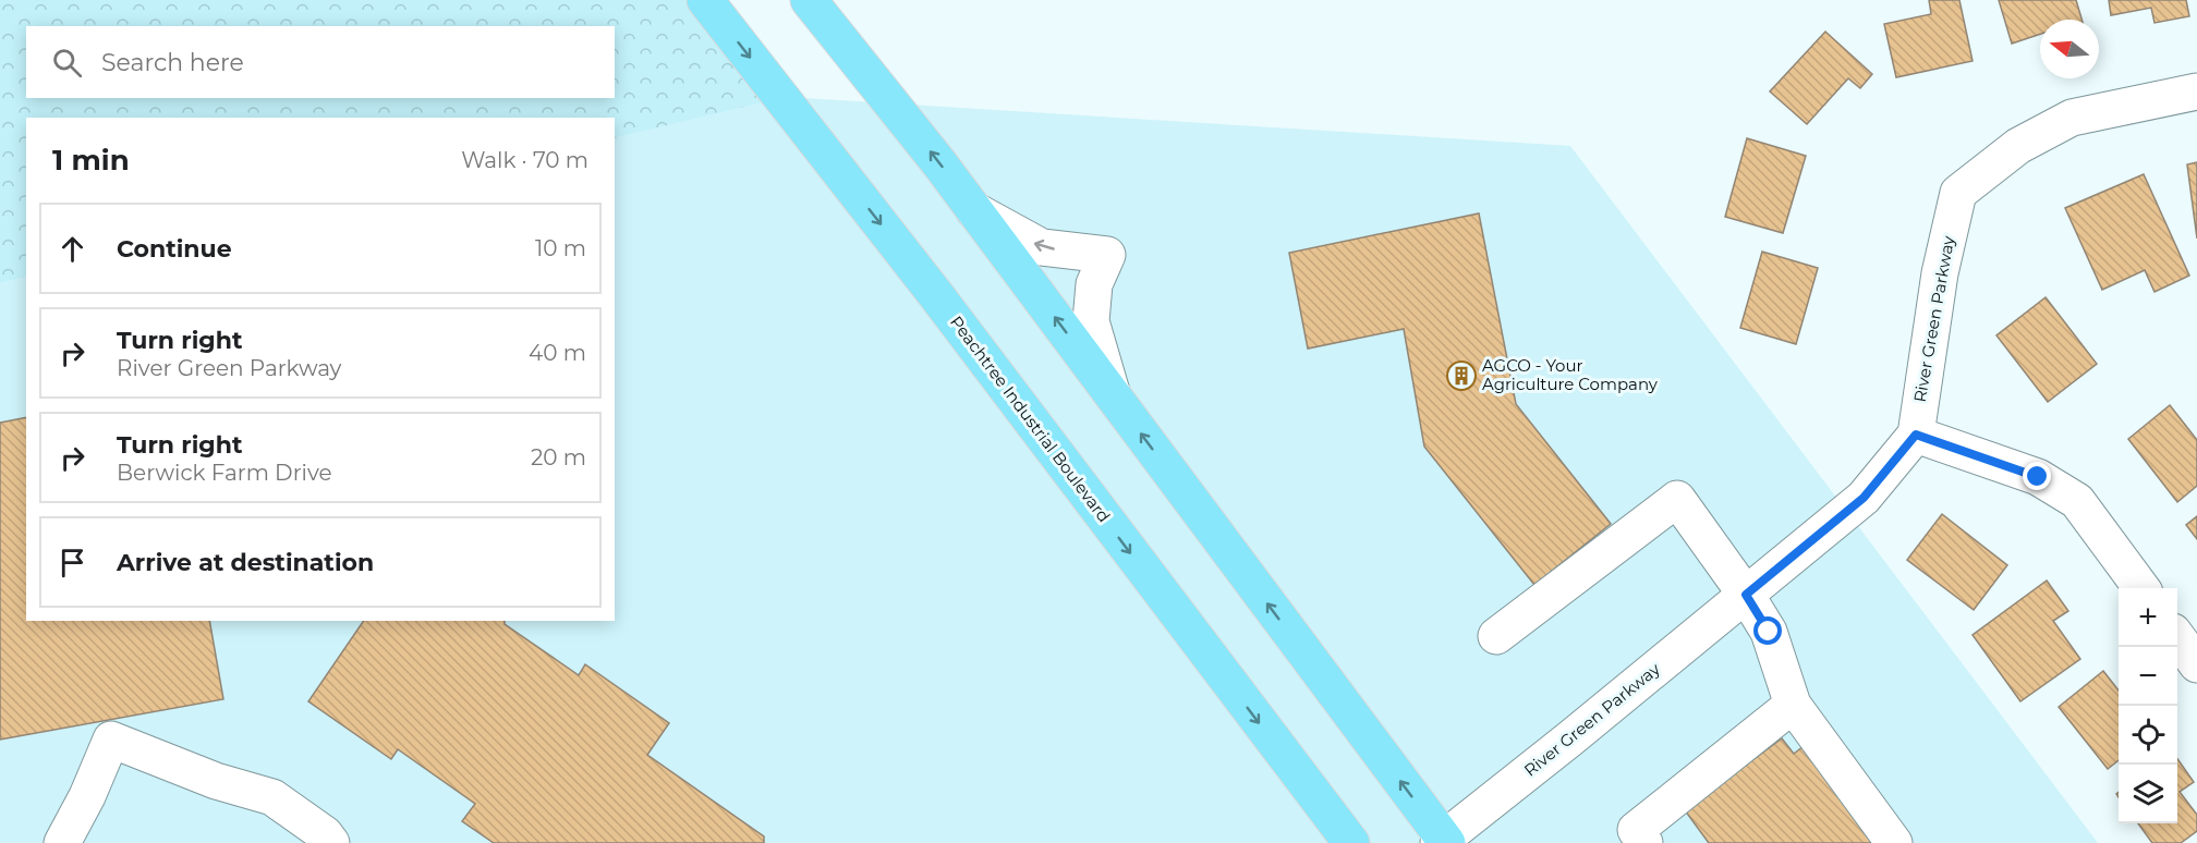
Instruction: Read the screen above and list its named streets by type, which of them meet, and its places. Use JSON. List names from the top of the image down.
{
  "streets": {
    "highway": ["Peachtree Industrial Boulevard"],
    "street": ["River Green Parkway"]
  },
  "places": {
    "building": ["AGCO - Your Agriculture Company"]
  },
  "north": "left",
  "page": {
    "search": "Search here",
    "heading": ["1 min", "Walk · 70 m"],
    "list": [
      ["Continue", "10 m"],
      ["Turn right", "River Green Parkway", "40 m"],
      ["Turn right", "Berwick Farm Drive", "20 m"],
      "Arrive at destination"
    ],
    "map_buttons": ["+", "−"]
  }
}
